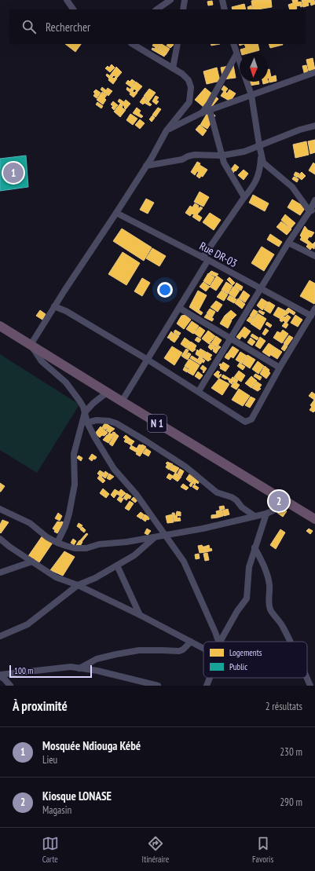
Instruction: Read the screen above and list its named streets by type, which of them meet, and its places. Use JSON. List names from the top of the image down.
{
  "streets": {
    "highway": ["N 1"],
    "street": ["Rue DR-03"]
  },
  "legend": ["Logements", "Public"],
  "scale_bar": "100 m",
  "north": "bottom",
  "page": {
    "search": "Rechercher",
    "pins": ["1", "2"],
    "scale": "100 m",
    "heading": ["À proximité", "2 résultats"],
    "list": [
      {
        "mark": "1",
        "name": "Mosquée Ndiouga Kébé",
        "note": "Lieu",
        "value": "230 m"
      },
      {
        "mark": "2",
        "name": "Kiosque LONASE",
        "note": "Magasin",
        "value": "290 m"
      }
    ],
    "nav": ["Carte", "Itinéraire", "Favoris"]
  }
}
